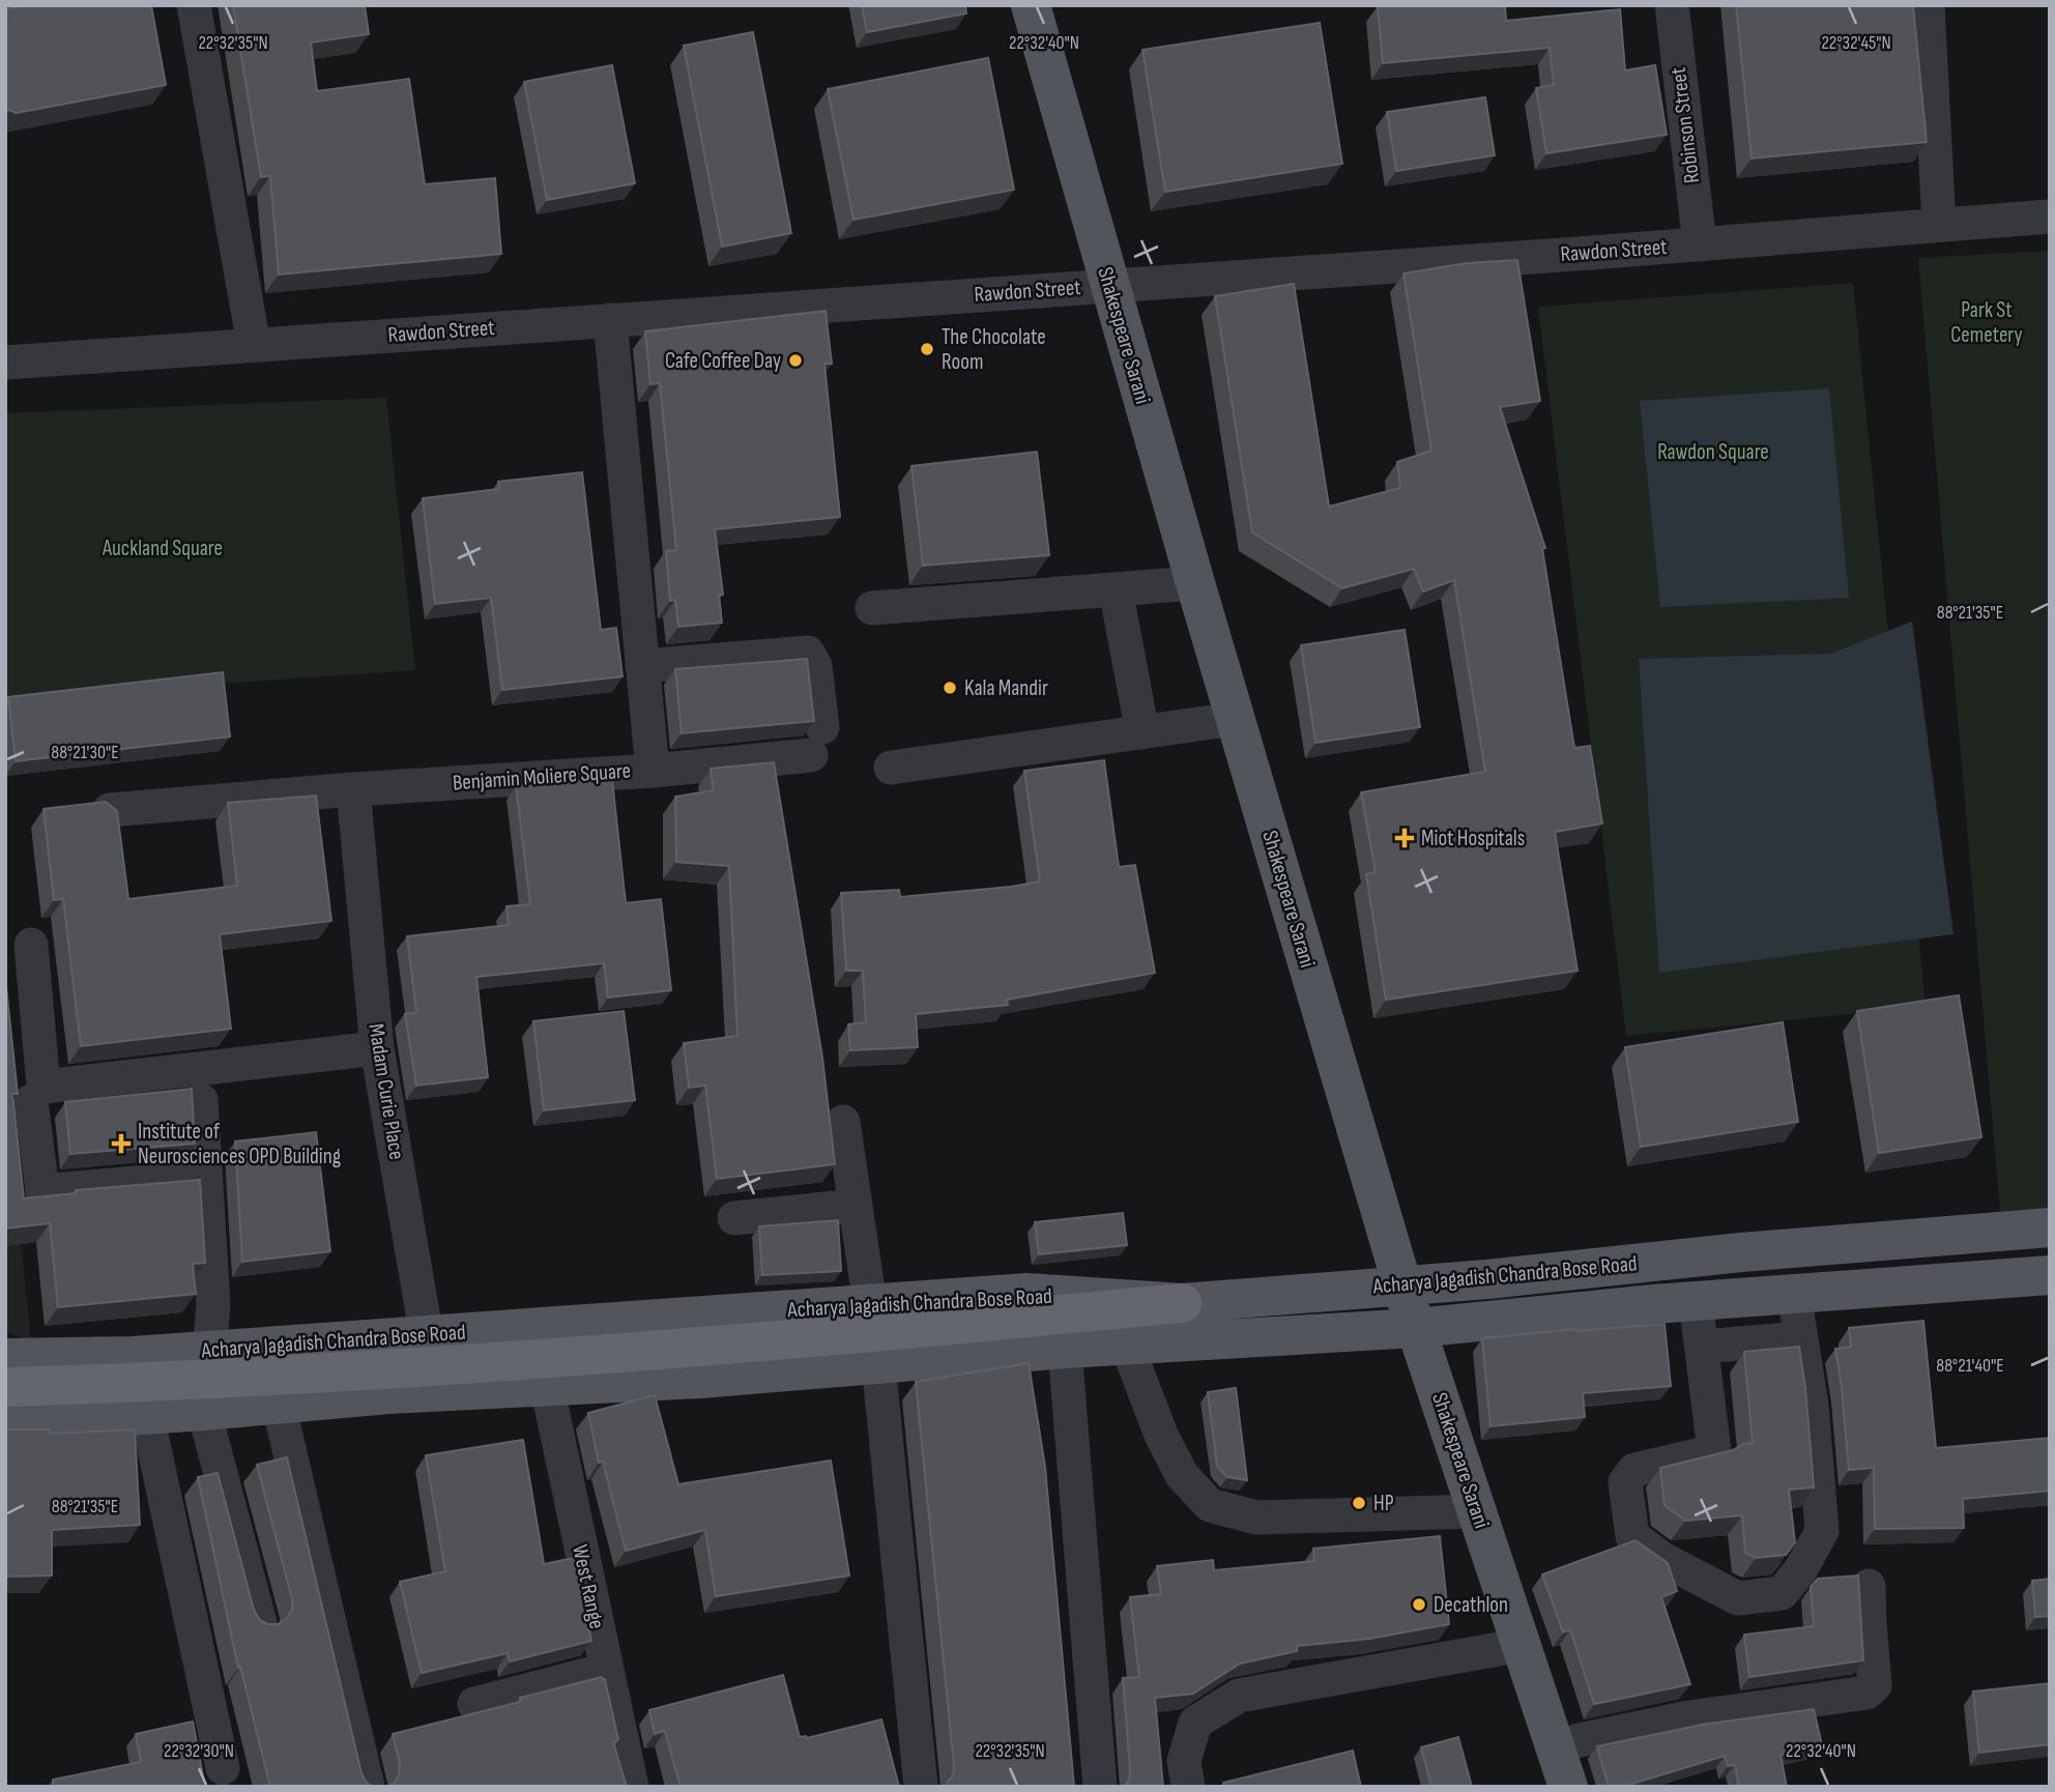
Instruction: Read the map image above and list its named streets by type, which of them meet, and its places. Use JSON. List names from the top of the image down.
{
  "streets": {
    "main road": ["Shakespeare Sarani", "Acharya Jagadish Chandra Bose Road"],
    "street": [
      "Robinson Street",
      "Rawdon Street",
      "Benjamin Moliere Square",
      "Madam Curie Place",
      "West Range"
    ]
  },
  "crossings": [
    ["Robinson Street", "Rawdon Street"],
    ["Rawdon Street", "Shakespeare Sarani"],
    ["Rawdon Street", "Benjamin Moliere Square"],
    ["Shakespeare Sarani", "Acharya Jagadish Chandra Bose Road"],
    ["Benjamin Moliere Square", "Madam Curie Place"],
    ["Madam Curie Place", "Acharya Jagadish Chandra Bose Road"],
    ["Acharya Jagadish Chandra Bose Road", "West Range"]
  ],
  "parks": ["Park St Cemetery", "Rawdon Square", "Auckland Square"],
  "places": {
    "other": [
      "The Chocolate Room",
      "Cafe Coffee Day",
      "Kala Mandir",
      "HP",
      "Decathlon"
    ],
    "health": ["Miot Hospitals", "Institute of Neurosciences OPD Building"]
  },
  "coordinates": [
    "22°32'35\"N",
    "22°32'40\"N",
    "22°32'45\"N",
    "88°21'35\"E",
    "88°21'30\"E",
    "88°21'40\"E",
    "22°32'30\"N"
  ]
}
